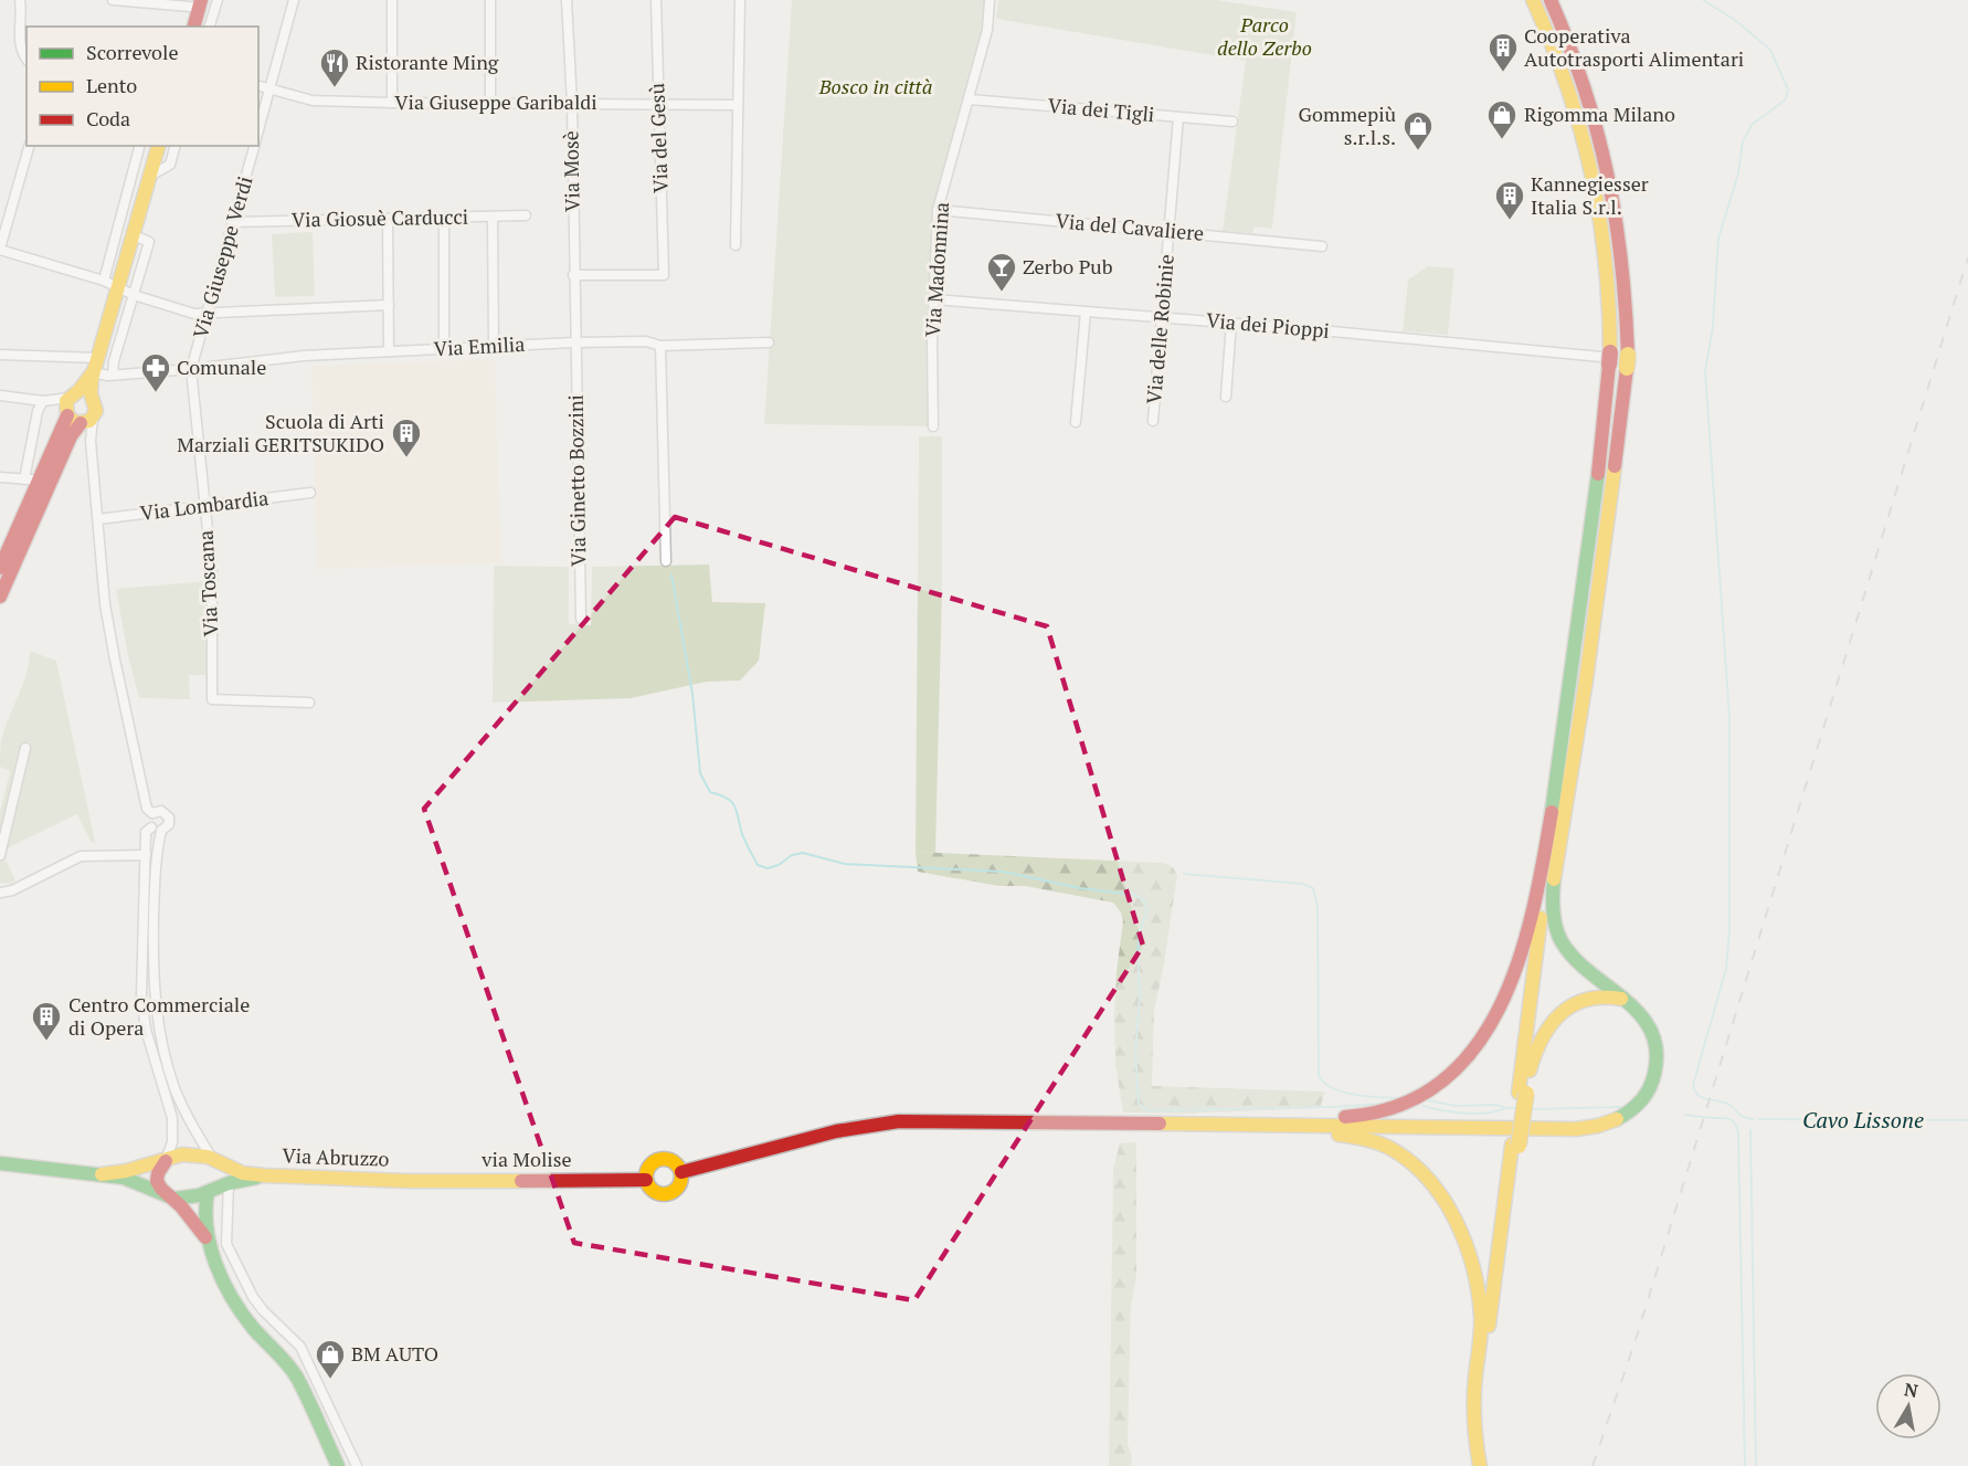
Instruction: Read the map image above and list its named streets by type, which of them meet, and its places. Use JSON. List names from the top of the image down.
{
  "streets": {
    "main road": ["Via Abruzzo", "via Molise"],
    "street": [
      "Via Giuseppe Garibaldi",
      "Via dei Tigli",
      "Via del Gesù",
      "Via Mosè",
      "Via Giosuè Carducci",
      "Via del Cavaliere",
      "Via Giuseppe Verdi",
      "Via Madonnina",
      "Via dei Pioppi",
      "Via delle Robinie",
      "Via Emilia",
      "Via Ginetto Bozzini",
      "Via Lombardia",
      "Via Toscana"
    ]
  },
  "crossings": [
    ["Via Giuseppe Garibaldi", "Via del Gesù"],
    ["Via Giuseppe Garibaldi", "Via Mosè"],
    ["Via dei Tigli", "Via Madonnina"],
    ["Via dei Tigli", "Via delle Robinie"],
    ["Via del Gesù", "Via Mosè"],
    ["Via Mosè", "Via Emilia"],
    ["Via Mosè", "Via Ginetto Bozzini"],
    ["Via Giosuè Carducci", "Via Giuseppe Verdi"],
    ["Via del Cavaliere", "Via Madonnina"],
    ["Via del Cavaliere", "Via delle Robinie"],
    ["Via Giuseppe Verdi", "Via Emilia"],
    ["Via Giuseppe Verdi", "Via Toscana"],
    ["Via Madonnina", "Via dei Pioppi"],
    ["Via dei Pioppi", "Via delle Robinie"],
    ["Via Emilia", "Via Ginetto Bozzini"],
    ["Via Emilia", "Via Toscana"],
    ["Via Lombardia", "Via Toscana"],
    ["Via Abruzzo", "via Molise"]
  ],
  "water": ["Cavo Lissone"],
  "parks": ["Parco dello Zerbo", "Bosco in città"],
  "places": {
    "building": [
      "Cooperativa Autotrasporti Alimentari",
      "Kannegiesser Italia S.r.l.",
      "Scuola di Arti Marziali GERITSUKIDO",
      "Centro Commerciale di Opera"
    ],
    "restaurant": ["Ristorante Ming"],
    "shop": ["Rigomma Milano", "Gommepiù s.r.l.s.", "BM AUTO"],
    "bar": ["Zerbo Pub"],
    "pharmacy": ["Comunale"]
  },
  "legend": ["Scorrevole", "Lento", "Coda"],
  "north": "top"
}
